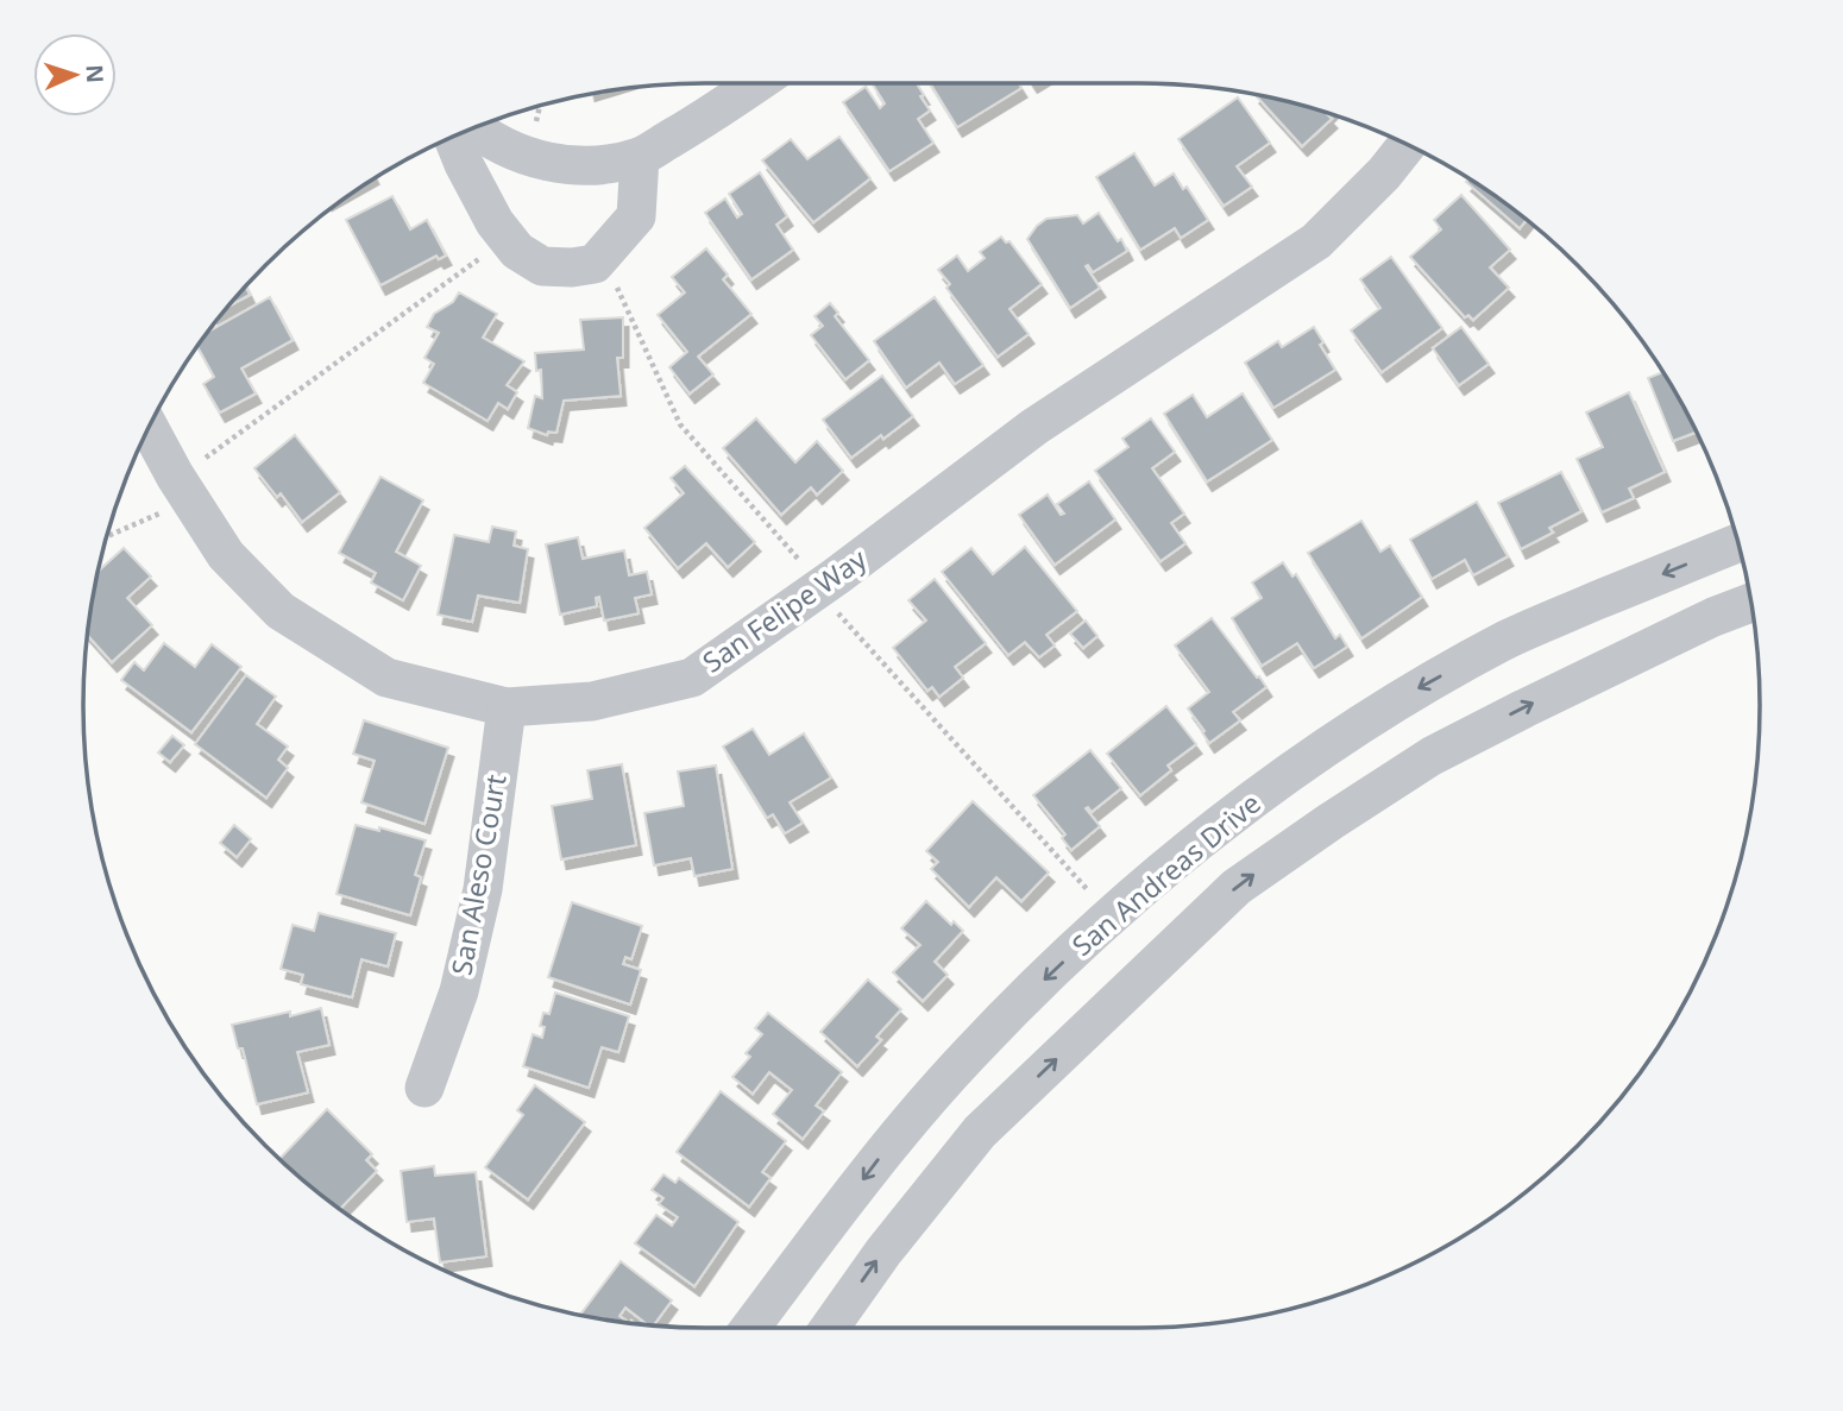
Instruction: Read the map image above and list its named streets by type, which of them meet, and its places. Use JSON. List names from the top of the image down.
{
  "streets": {
    "street": ["San Felipe Way", "San Aleso Court", "San Andreas Drive"]
  },
  "crossings": [
    ["San Felipe Way", "San Aleso Court"]
  ],
  "north": "right"
}
